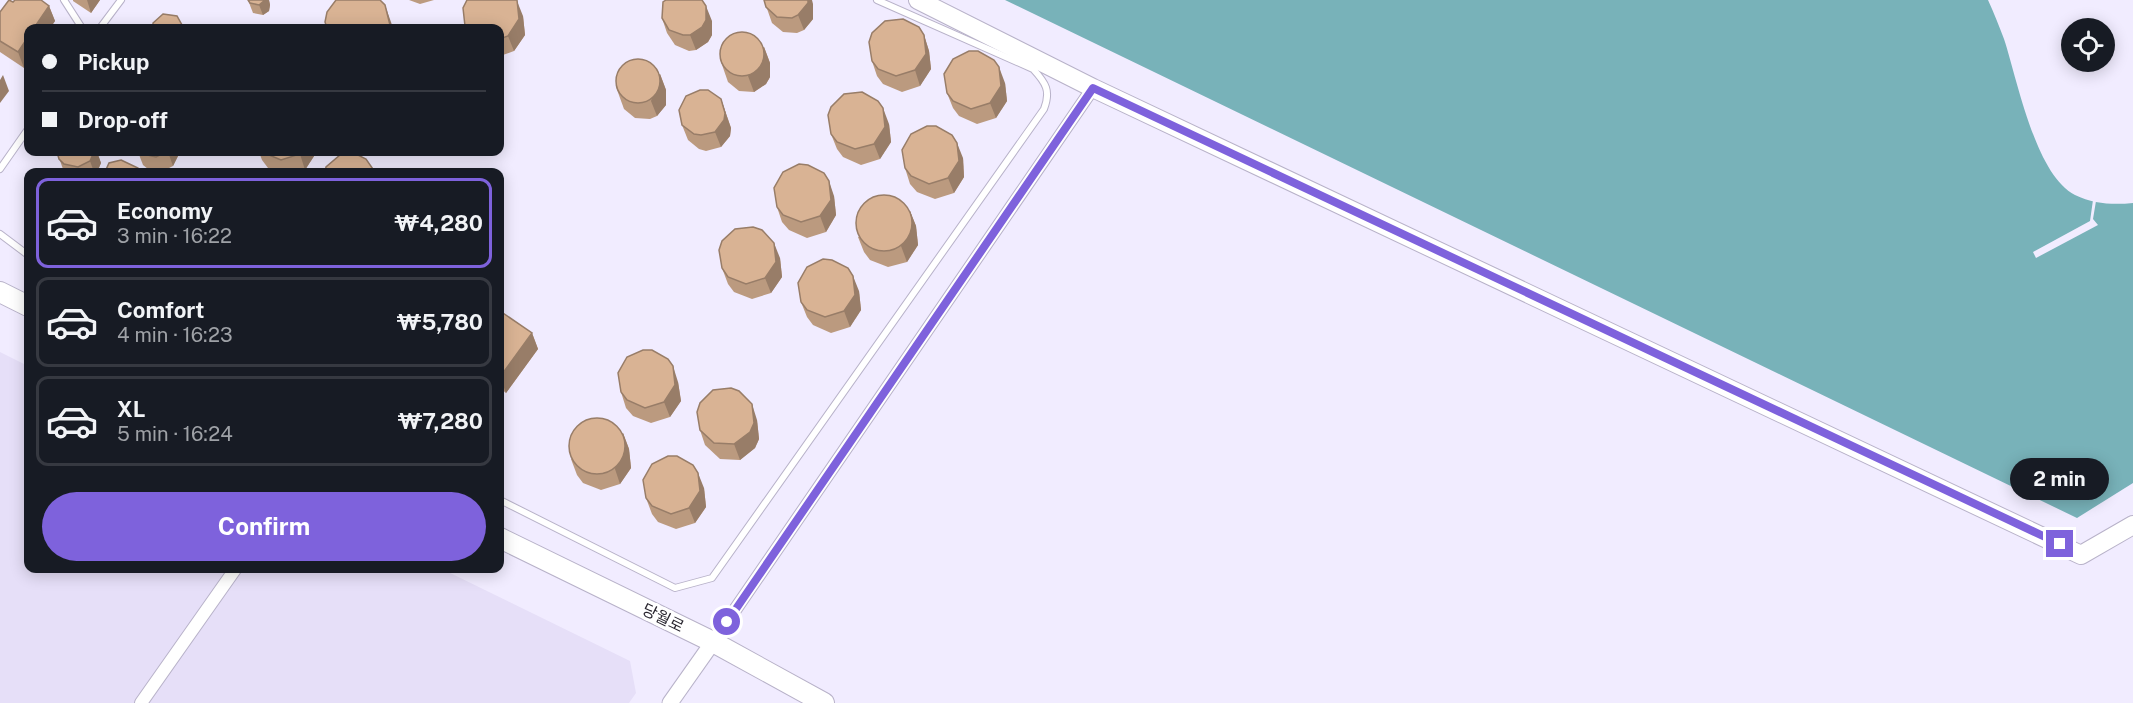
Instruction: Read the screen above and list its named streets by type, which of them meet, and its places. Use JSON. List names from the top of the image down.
{
  "streets": {
    "main road": ["당월로"]
  },
  "page": {
    "banner": ["Pickup", "Drop-off"],
    "list": [
      {
        "name": "Economy",
        "note": "3 min · 16:22",
        "value": "₩4,280"
      },
      {
        "name": "Comfort",
        "note": "4 min · 16:23",
        "value": "₩5,780"
      },
      {
        "name": "XL",
        "note": "5 min · 16:24",
        "value": "₩7,280"
      }
    ],
    "bubble": "2 min",
    "buttons": "Confirm"
  }
}
